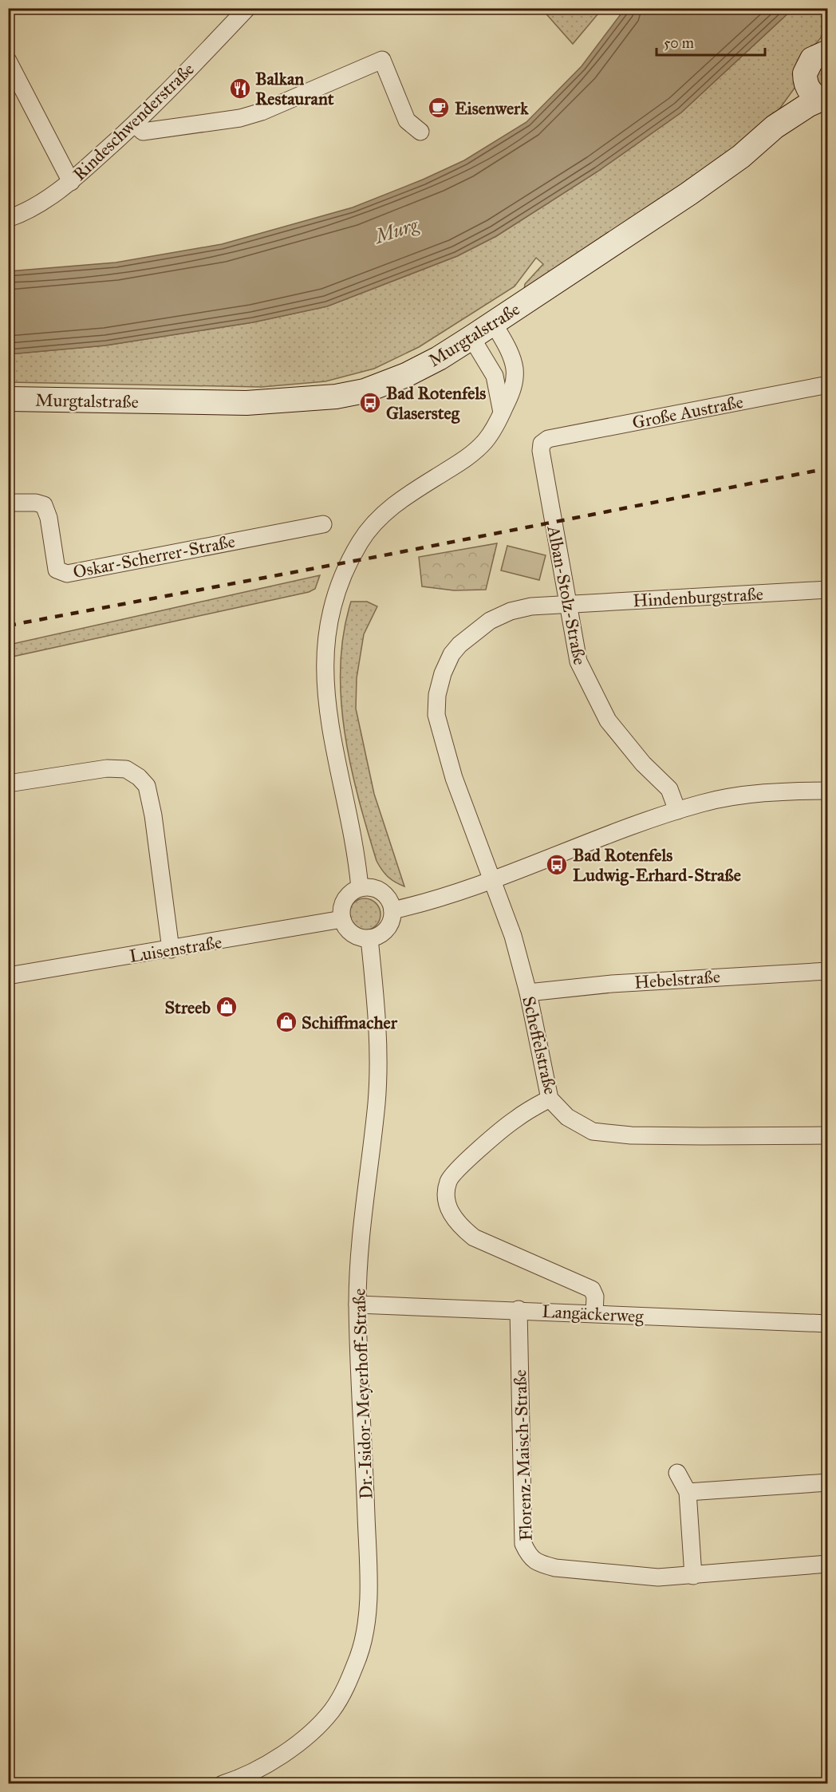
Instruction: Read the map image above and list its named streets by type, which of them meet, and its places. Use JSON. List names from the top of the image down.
{
  "streets": {
    "street": [
      "Rindeschwenderstraße",
      "Murgtalstraße",
      "Große Austraße",
      "Oskar-Scherrer-Straße",
      "Alban-Stolz-Straße",
      "Hindenburgstraße",
      "Luisenstraße",
      "Hebelstraße",
      "Scheffelstraße",
      "Langäckerweg",
      "Dr.-Isidor-Meyerhoff-Straße",
      "Florenz-Maisch-Straße"
    ]
  },
  "crossings": [
    ["Große Austraße", "Alban-Stolz-Straße"],
    ["Alban-Stolz-Straße", "Hindenburgstraße"],
    ["Hindenburgstraße", "Scheffelstraße"],
    ["Luisenstraße", "Dr.-Isidor-Meyerhoff-Straße"],
    ["Hebelstraße", "Scheffelstraße"],
    ["Langäckerweg", "Dr.-Isidor-Meyerhoff-Straße"],
    ["Langäckerweg", "Florenz-Maisch-Straße"]
  ],
  "water": ["Murg"],
  "places": {
    "restaurant": ["Balkan Restaurant"],
    "cafe": ["Eisenwerk"],
    "bus stop": ["Bad Rotenfels Glasersteg", "Bad Rotenfels Ludwig-Erhard-Straße"],
    "shop": ["Streeb", "Schiffmacher"]
  },
  "scale_bar": "50 m"
}
